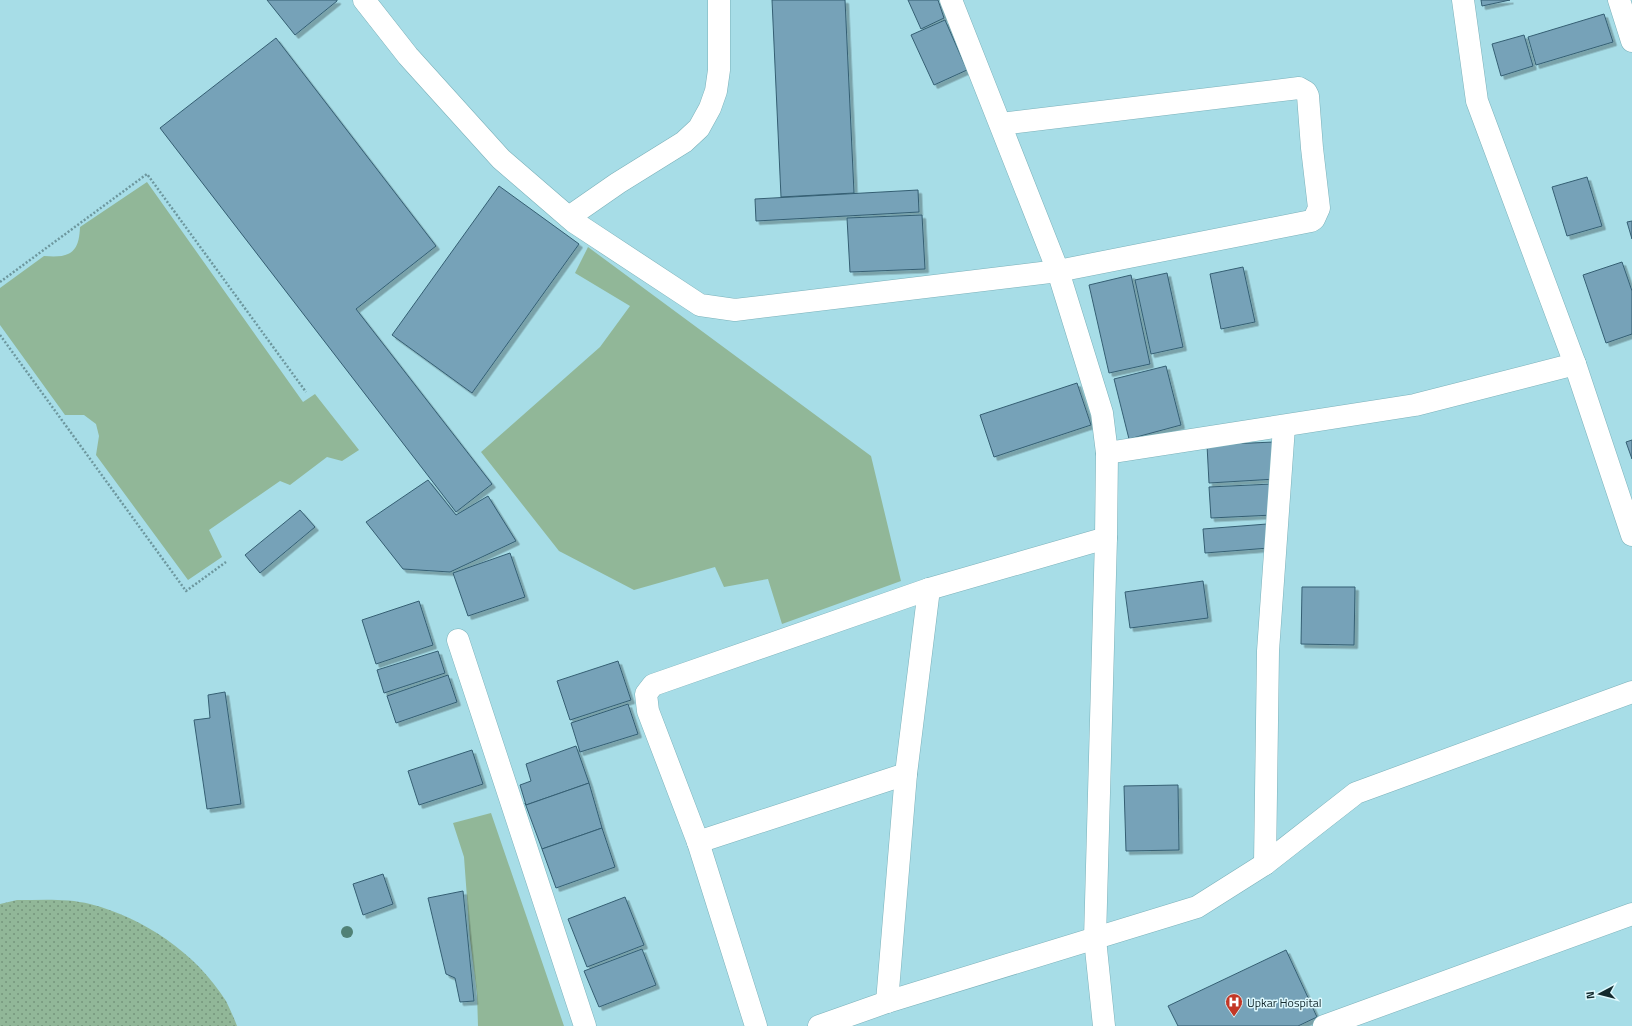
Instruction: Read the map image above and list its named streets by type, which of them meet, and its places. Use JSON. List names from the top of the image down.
{
  "places": {
    "hospital": ["Upkar Hospital"]
  },
  "north": "left"
}
